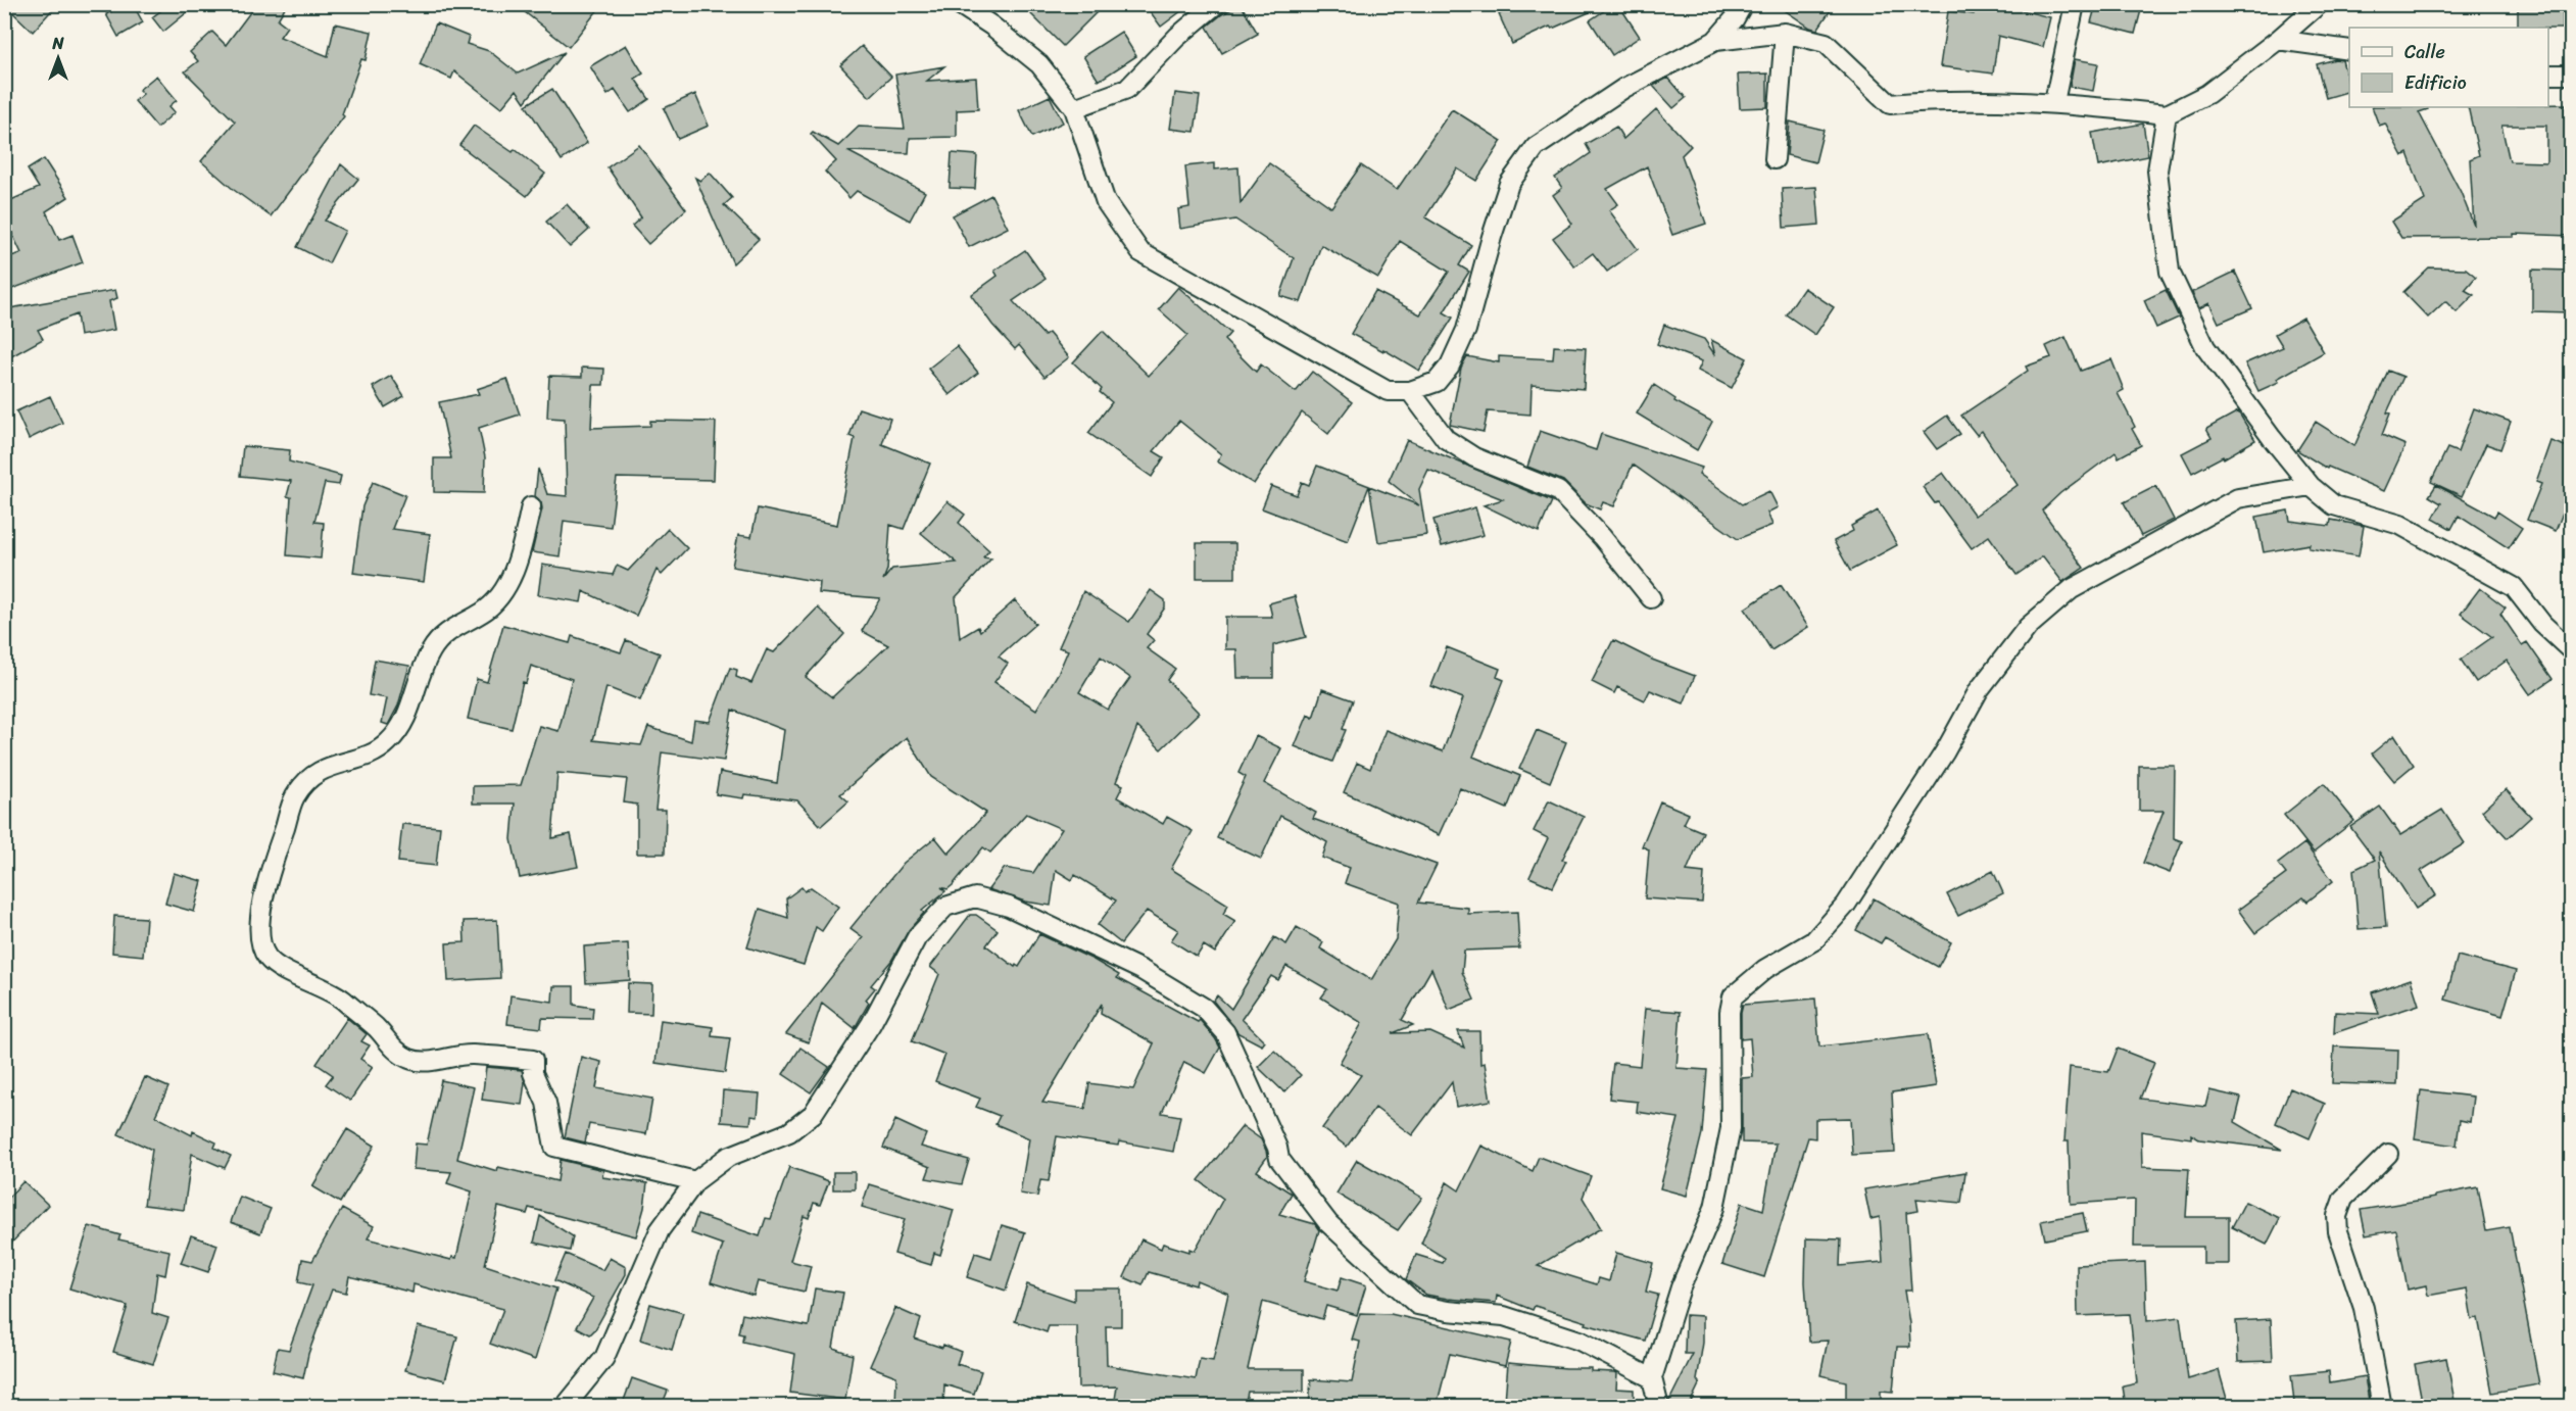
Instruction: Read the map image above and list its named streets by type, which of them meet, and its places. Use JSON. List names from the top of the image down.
{
  "legend": ["Calle", "Edificio"],
  "north": "top"
}
